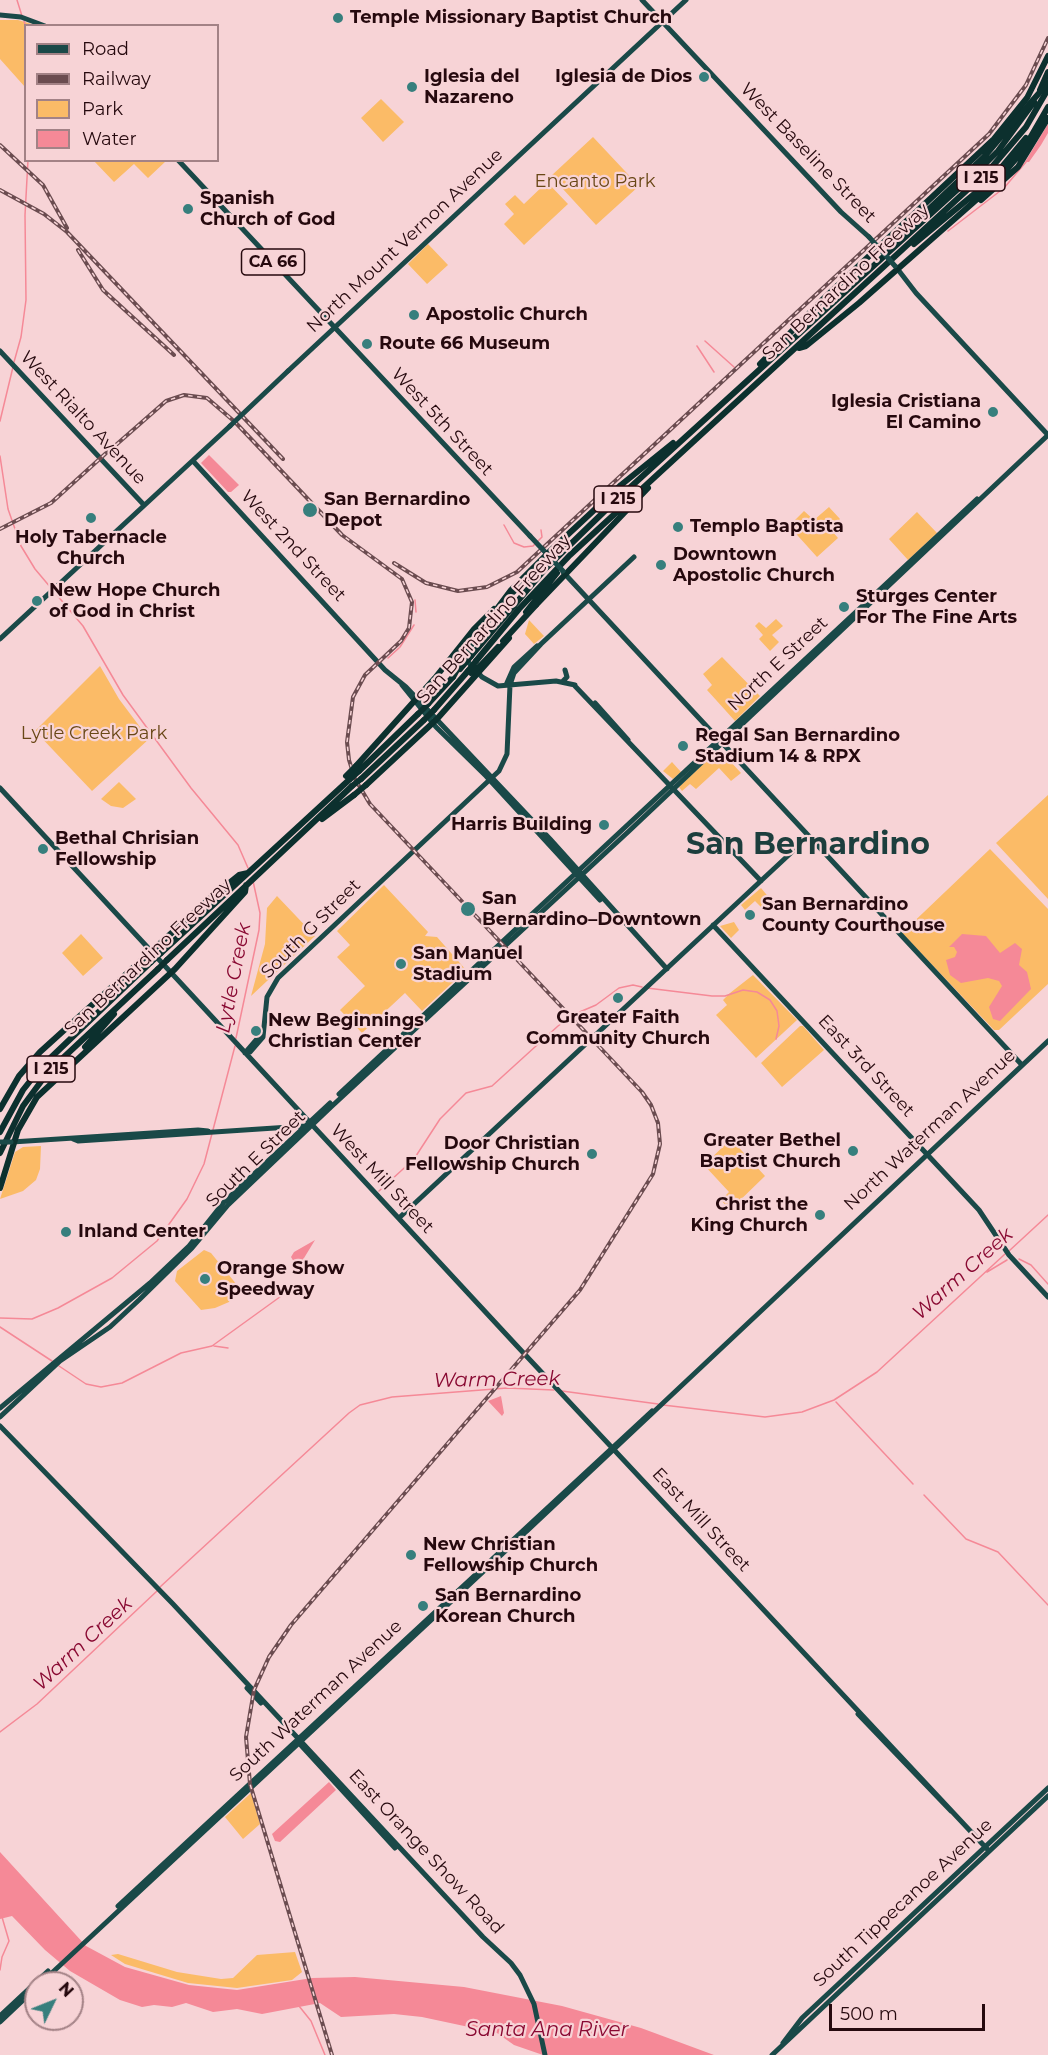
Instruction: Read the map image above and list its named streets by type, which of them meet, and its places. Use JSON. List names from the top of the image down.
{
  "streets": {
    "highway": ["I 215", "San Bernardino Freeway"],
    "main road": [
      "West Baseline Street",
      "North Mount Vernon Avenue",
      "CA 66",
      "West Rialto Avenue",
      "West 5th Street",
      "West 2nd Street",
      "North E Street",
      "South G Street",
      "East 3rd Street",
      "North Waterman Avenue",
      "South E Street",
      "West Mill Street",
      "East Mill Street",
      "South Waterman Avenue",
      "East Orange Show Road",
      "South Tippecanoe Avenue"
    ]
  },
  "crossings": [
    ["West Baseline Street", "North Mount Vernon Avenue"],
    ["West Baseline Street", "North E Street"],
    ["North Mount Vernon Avenue", "West Rialto Avenue"],
    ["North Mount Vernon Avenue", "West 5th Street"],
    ["North Mount Vernon Avenue", "West 2nd Street"],
    ["West 5th Street", "North E Street"],
    ["West 5th Street", "North Waterman Avenue"],
    ["West 2nd Street", "North E Street"],
    ["West 2nd Street", "South G Street"],
    ["West 2nd Street", "South E Street"],
    ["North E Street", "South E Street"],
    ["South G Street", "West Mill Street"],
    ["East 3rd Street", "North Waterman Avenue"],
    ["North Waterman Avenue", "South Waterman Avenue"],
    ["South E Street", "West Mill Street"],
    ["West Mill Street", "East Mill Street"],
    ["East Mill Street", "South Waterman Avenue"],
    ["East Mill Street", "South Tippecanoe Avenue"],
    ["South Waterman Avenue", "East Orange Show Road"]
  ],
  "districts": ["San Bernardino"],
  "water": ["Lytle Creek", "Warm Creek", "Santa Ana River"],
  "parks": ["Encanto Park", "Lytle Creek Park"],
  "places": [
    "Temple Missionary Baptist Church",
    "Iglesia de Dios",
    "Iglesia del Nazareno",
    "Spanish Church of God",
    "Apostolic Church",
    "Route 66 Museum",
    "Iglesia Cristiana El Camino",
    "San Bernardino Depot",
    "Holy Tabernacle Church",
    "Templo Baptista",
    "Downtown Apostolic Church",
    "New Hope Church of God in Christ",
    "Sturges Center For The Fine Arts",
    "Regal San Bernardino Stadium 14 & RPX",
    "Harris Building",
    "Bethal Chrisian Fellowship",
    "San Bernardino–Downtown",
    "San Bernardino County Courthouse",
    "San Manuel Stadium",
    "Greater Faith Community Church",
    "New Beginnings Christian Center",
    "Greater Bethel Baptist Church",
    "Door Christian Fellowship Church",
    "Christ the King Church",
    "Inland Center",
    "Orange Show Speedway",
    "New Christian Fellowship Church",
    "San Bernardino Korean Church"
  ],
  "legend": [
    "Road",
    "Railway",
    "Park",
    "Water"
  ],
  "scale_bar": "500 m",
  "north": "top right"
}
